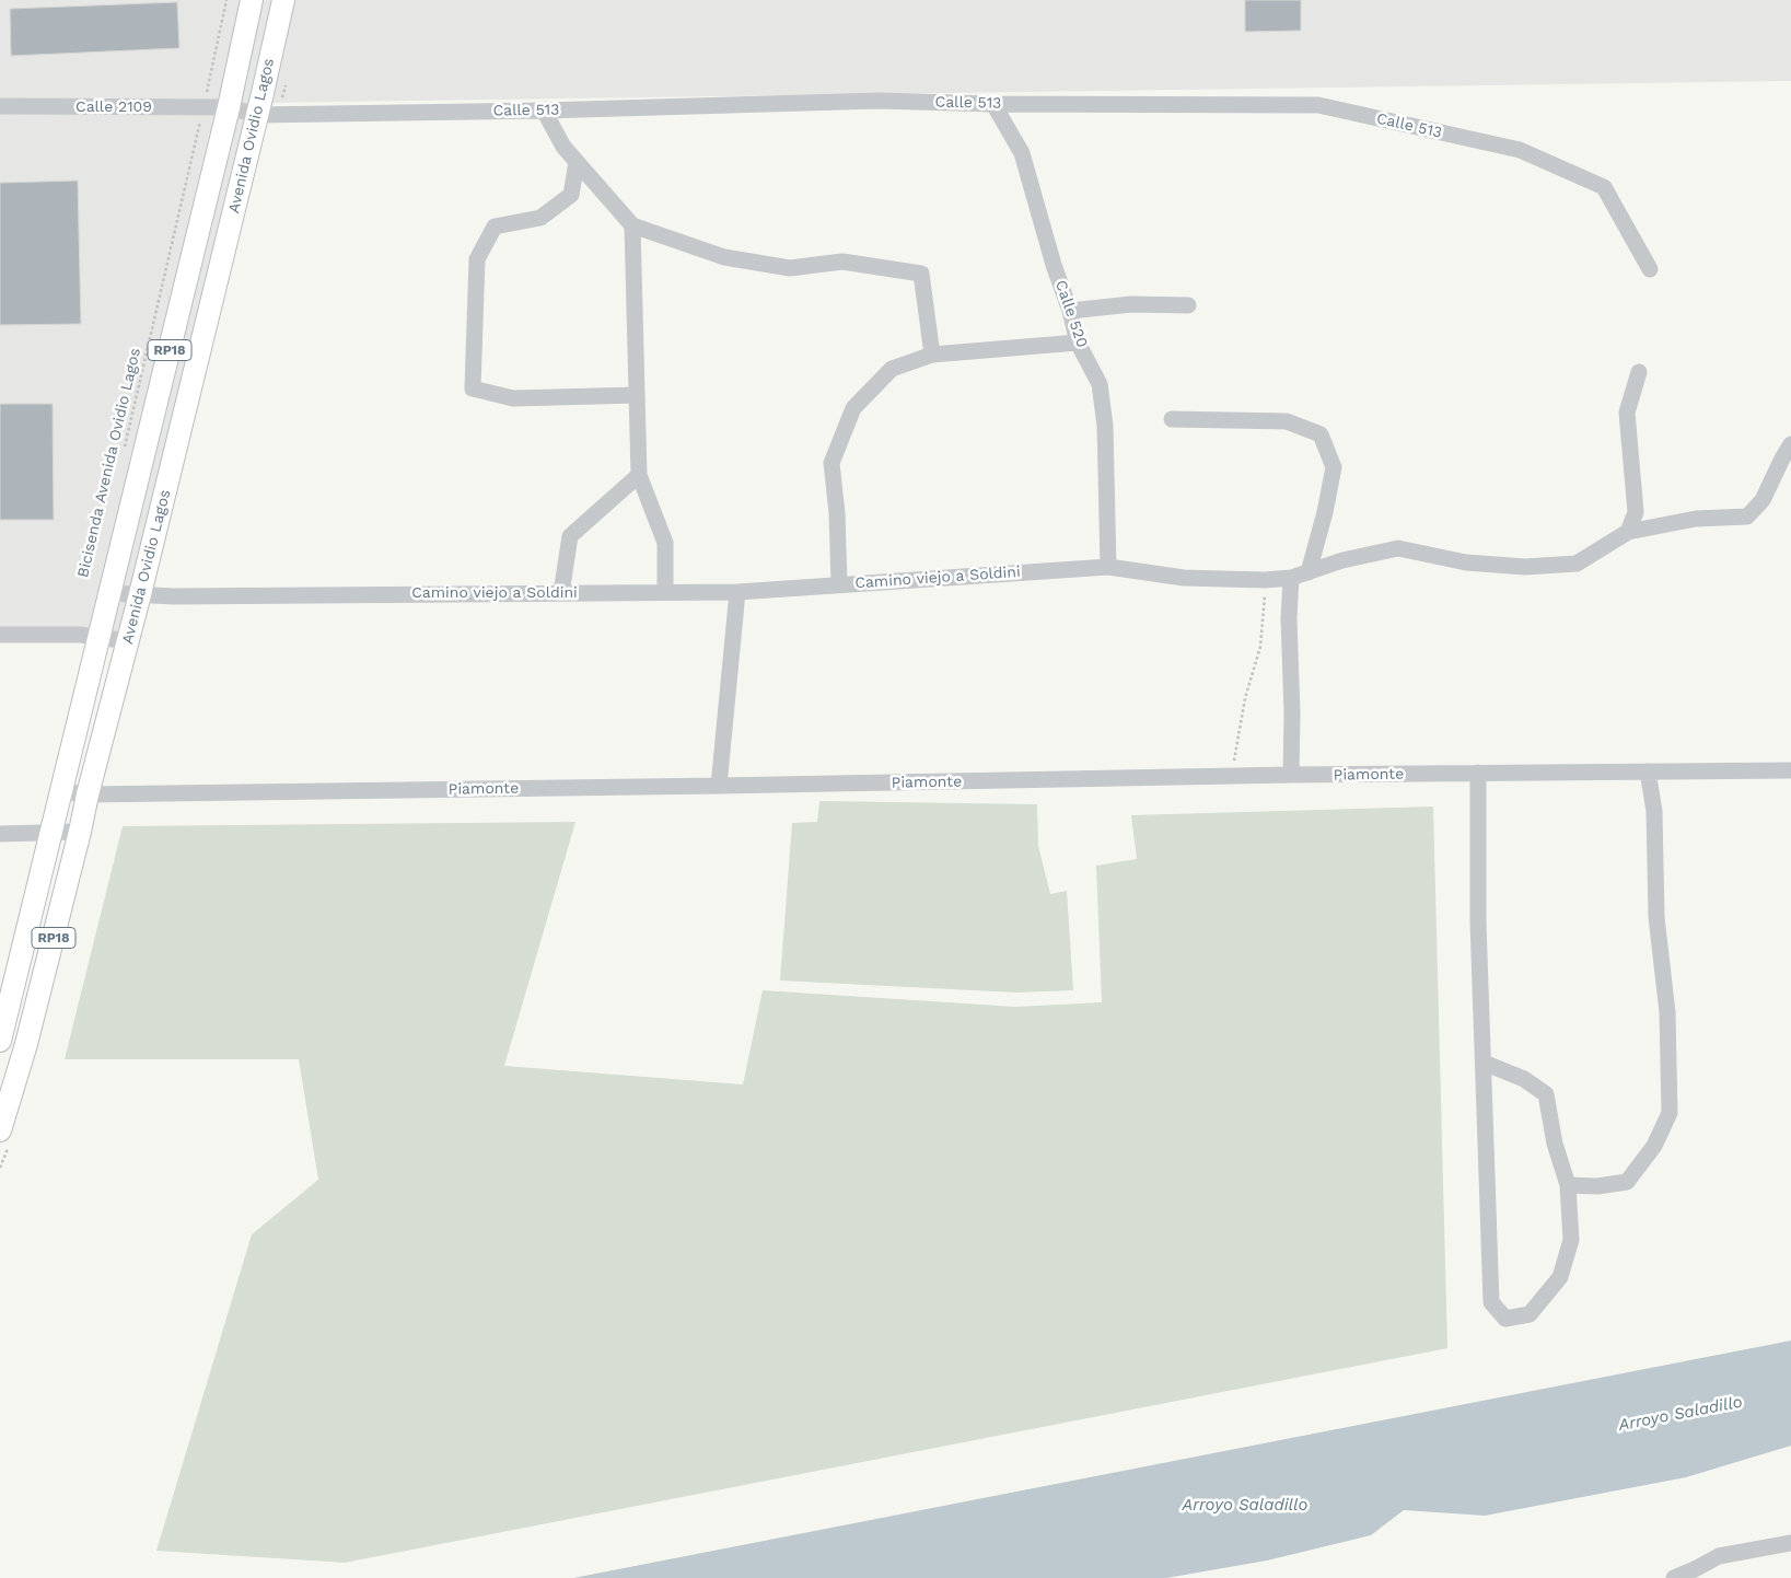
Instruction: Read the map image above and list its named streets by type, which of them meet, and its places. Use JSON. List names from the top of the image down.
{
  "streets": {
    "main road": ["Avenida Ovidio Lagos", "RP18"],
    "street": [
      "Calle 513",
      "Calle 2109",
      "Calle 520",
      "Camino viejo a Soldini",
      "Piamonte"
    ],
    "path": ["Bicisenda Avenida Ovidio Lagos"]
  },
  "crossings": [
    ["Calle 513", "Calle 2109"],
    ["Calle 513", "Avenida Ovidio Lagos"],
    ["Calle 513", "Calle 520"],
    ["Calle 2109", "Avenida Ovidio Lagos"],
    ["Calle 2109", "Bicisenda Avenida Ovidio Lagos"],
    ["Avenida Ovidio Lagos", "Camino viejo a Soldini"],
    ["Avenida Ovidio Lagos", "Piamonte"],
    ["Calle 520", "Camino viejo a Soldini"]
  ],
  "water": ["Arroyo Saladillo"]
}
